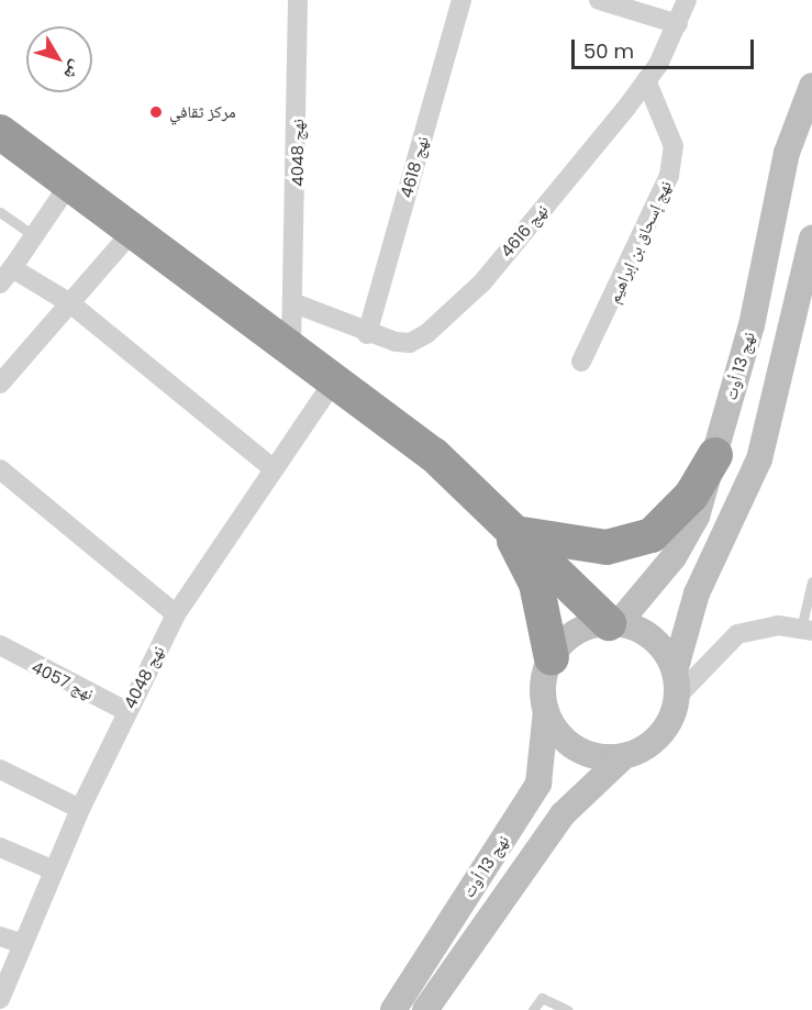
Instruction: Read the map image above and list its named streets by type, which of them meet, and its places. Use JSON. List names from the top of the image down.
{
  "streets": {
    "main road": ["نهج 13 أوت"],
    "street": [
      "نهج 4048",
      "نهج 4618",
      "نهج 4616",
      "نهج إسحاق بن إبراهيم",
      "نهج 4057"
    ]
  },
  "crossings": [
    ["نهج 4048", "نهج 4616"],
    ["نهج 4048", "نهج 4057"],
    ["نهج 4618", "نهج 4616"],
    ["نهج 4616", "نهج إسحاق بن إبراهيم"]
  ],
  "places": ["مركز ثقافي"],
  "scale_bar": "50 m",
  "north": "bottom right"
}
